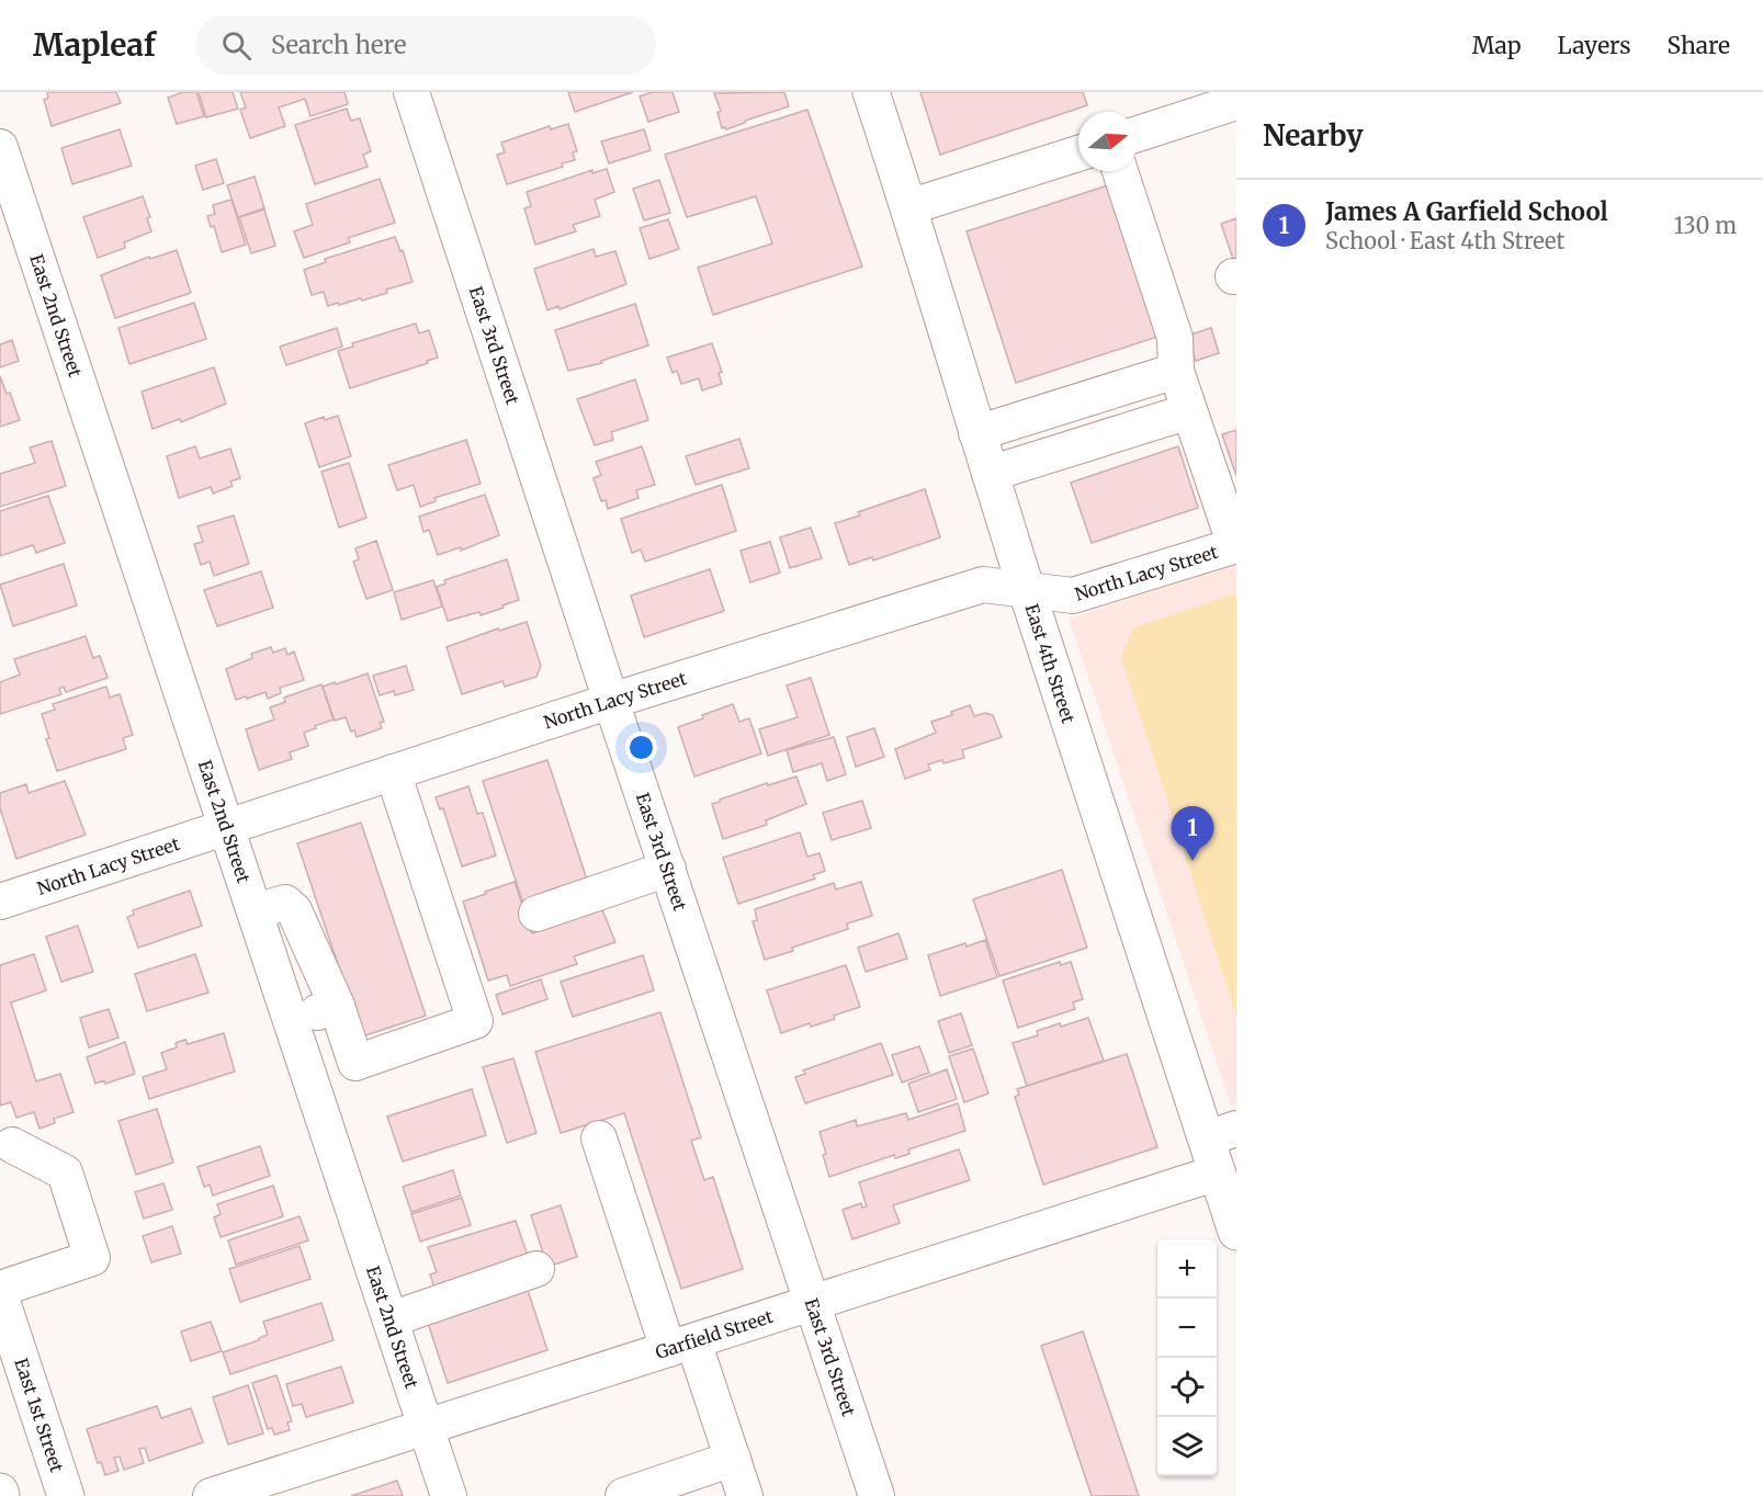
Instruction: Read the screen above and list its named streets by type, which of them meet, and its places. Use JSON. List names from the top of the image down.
{
  "streets": {
    "main road": ["East 4th Street", "East 1st Street"],
    "street": [
      "East 2nd Street",
      "East 3rd Street",
      "North Lacy Street",
      "Garfield Street"
    ]
  },
  "crossings": [
    ["East 2nd Street", "North Lacy Street"],
    ["East 2nd Street", "Garfield Street"],
    ["East 3rd Street", "North Lacy Street"],
    ["East 3rd Street", "Garfield Street"],
    ["North Lacy Street", "East 4th Street"],
    ["East 4th Street", "Garfield Street"]
  ],
  "north": "right",
  "page": {
    "header": "Mapleaf",
    "search": "Search here",
    "nav": ["Map", "Layers", "Share"],
    "heading": "Nearby",
    "list": [
      {
        "mark": "1",
        "name": "James A Garfield School",
        "note": "School · East 4th Street",
        "value": "130 m"
      }
    ],
    "pins": "1",
    "map_buttons": ["+", "−"]
  }
}
